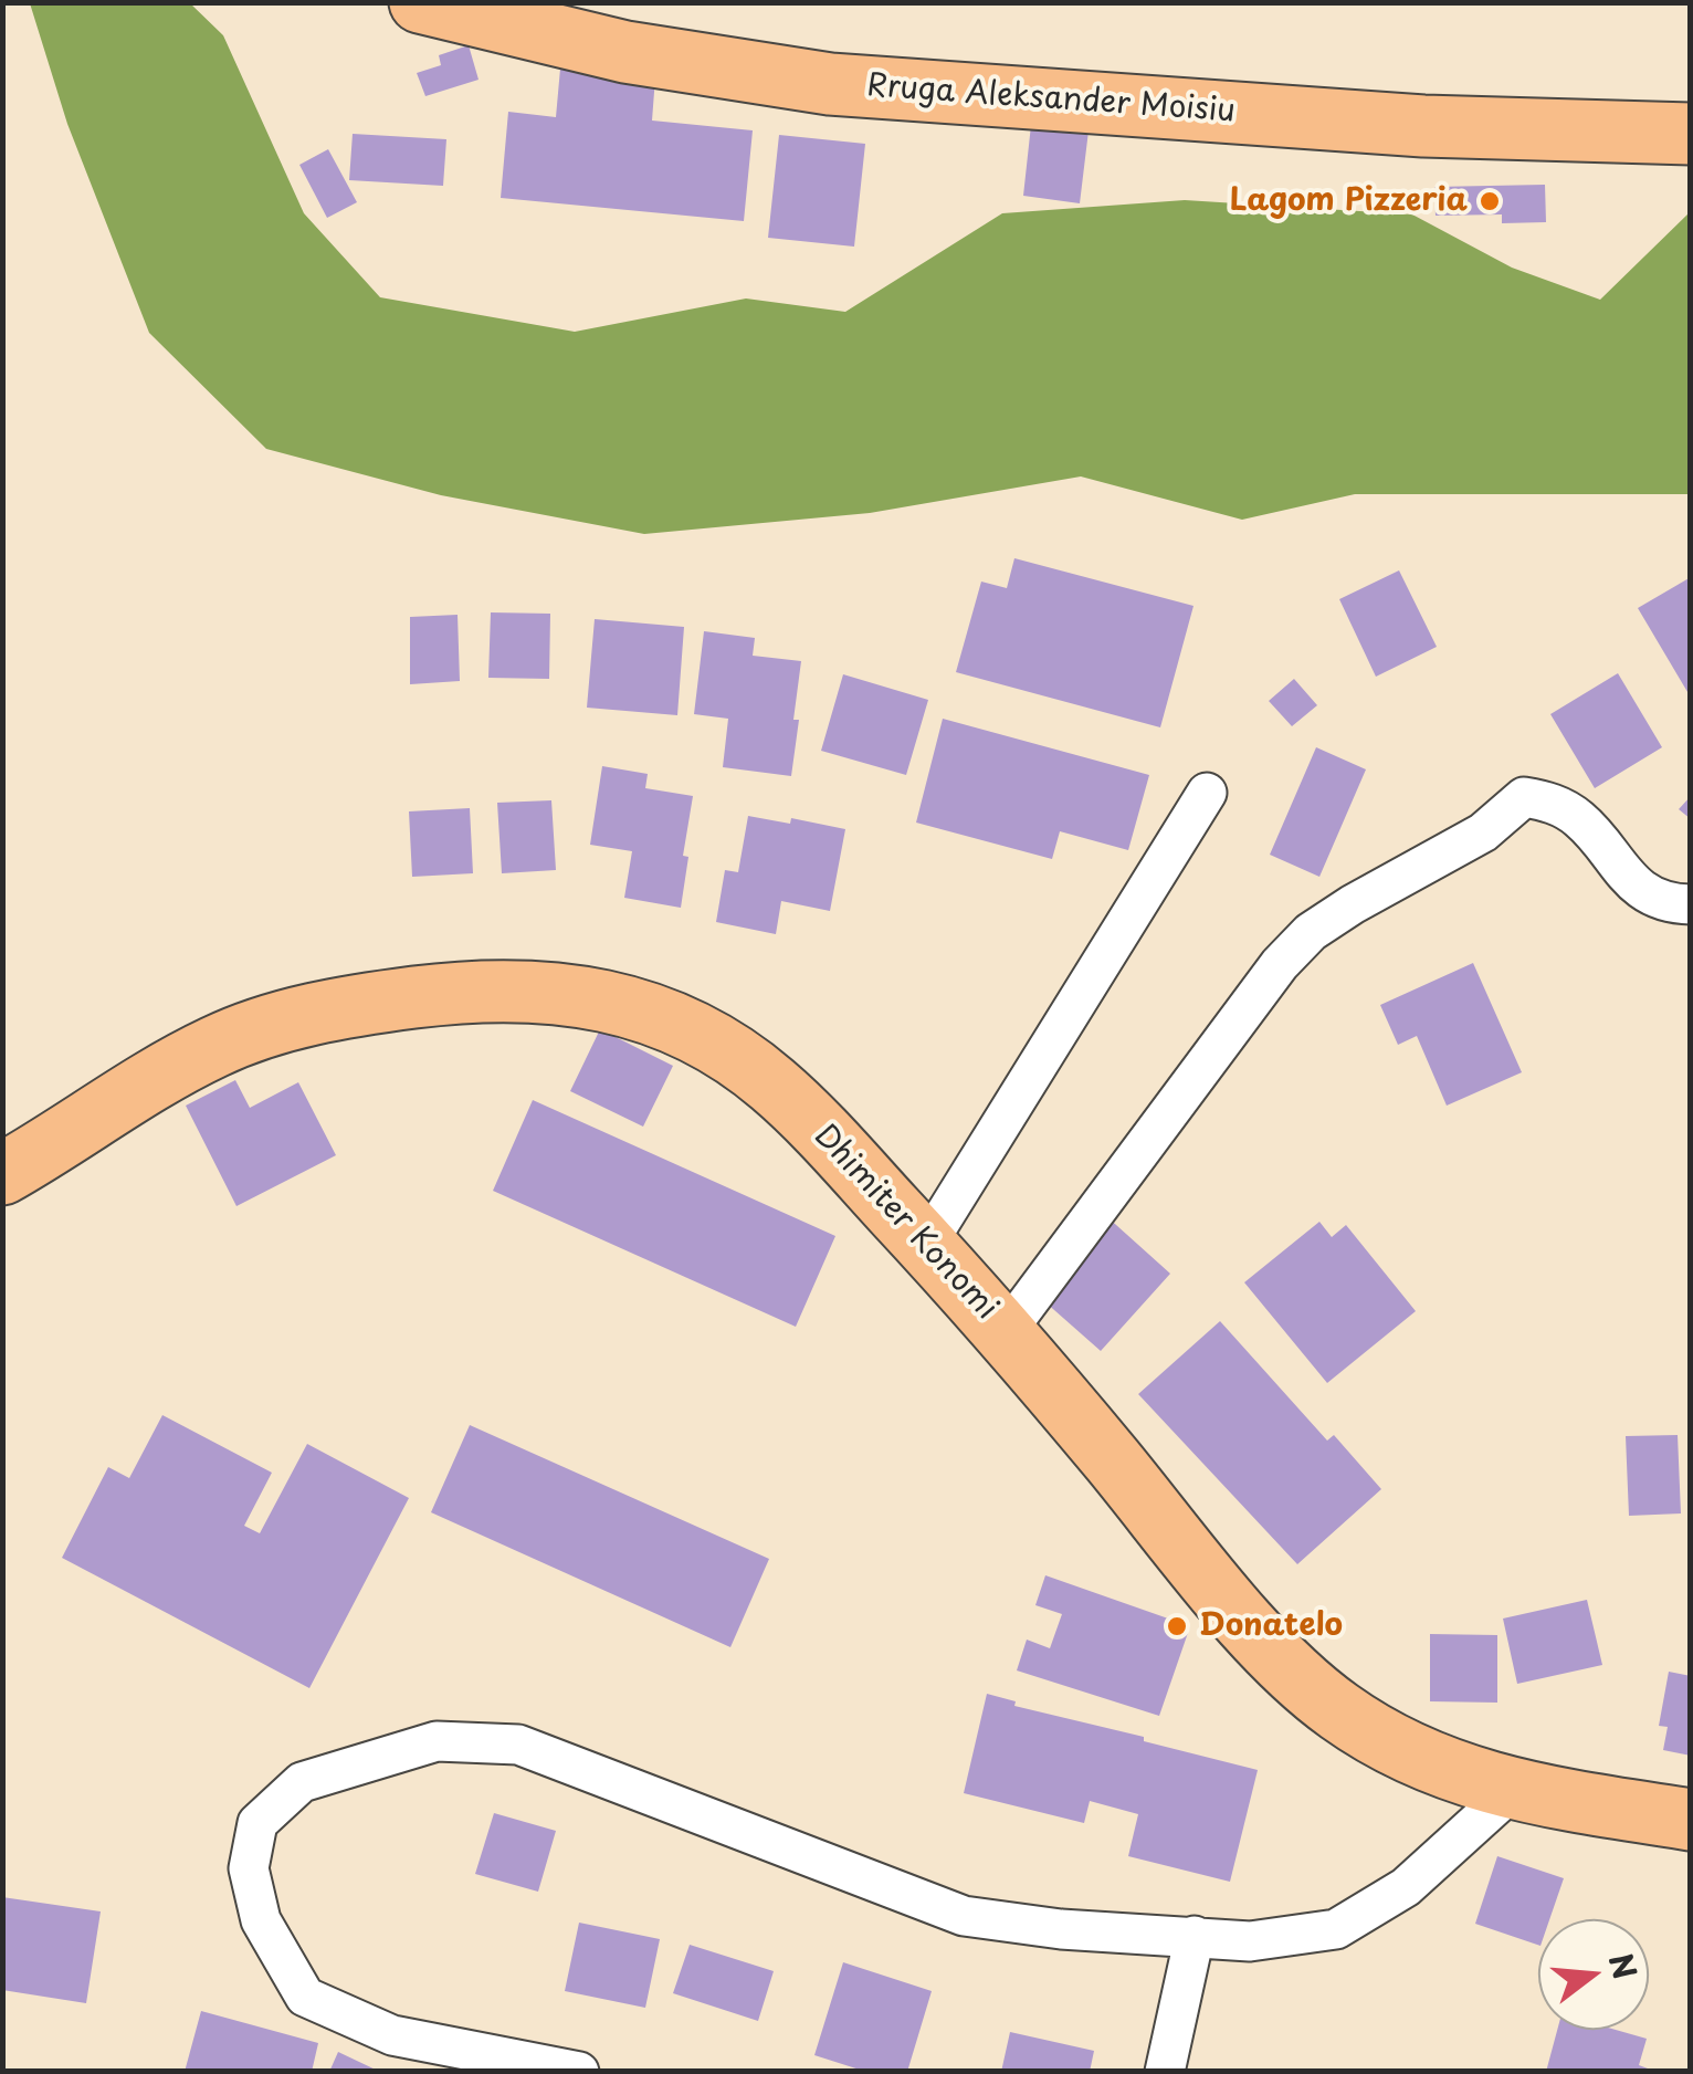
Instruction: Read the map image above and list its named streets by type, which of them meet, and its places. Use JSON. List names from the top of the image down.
{
  "streets": {
    "main road": ["Rruga Aleksander Moisiu", "Dhimiter Konomi"]
  },
  "places": ["Lagom Pizzeria", "Donatelo"],
  "north": "right"
}
